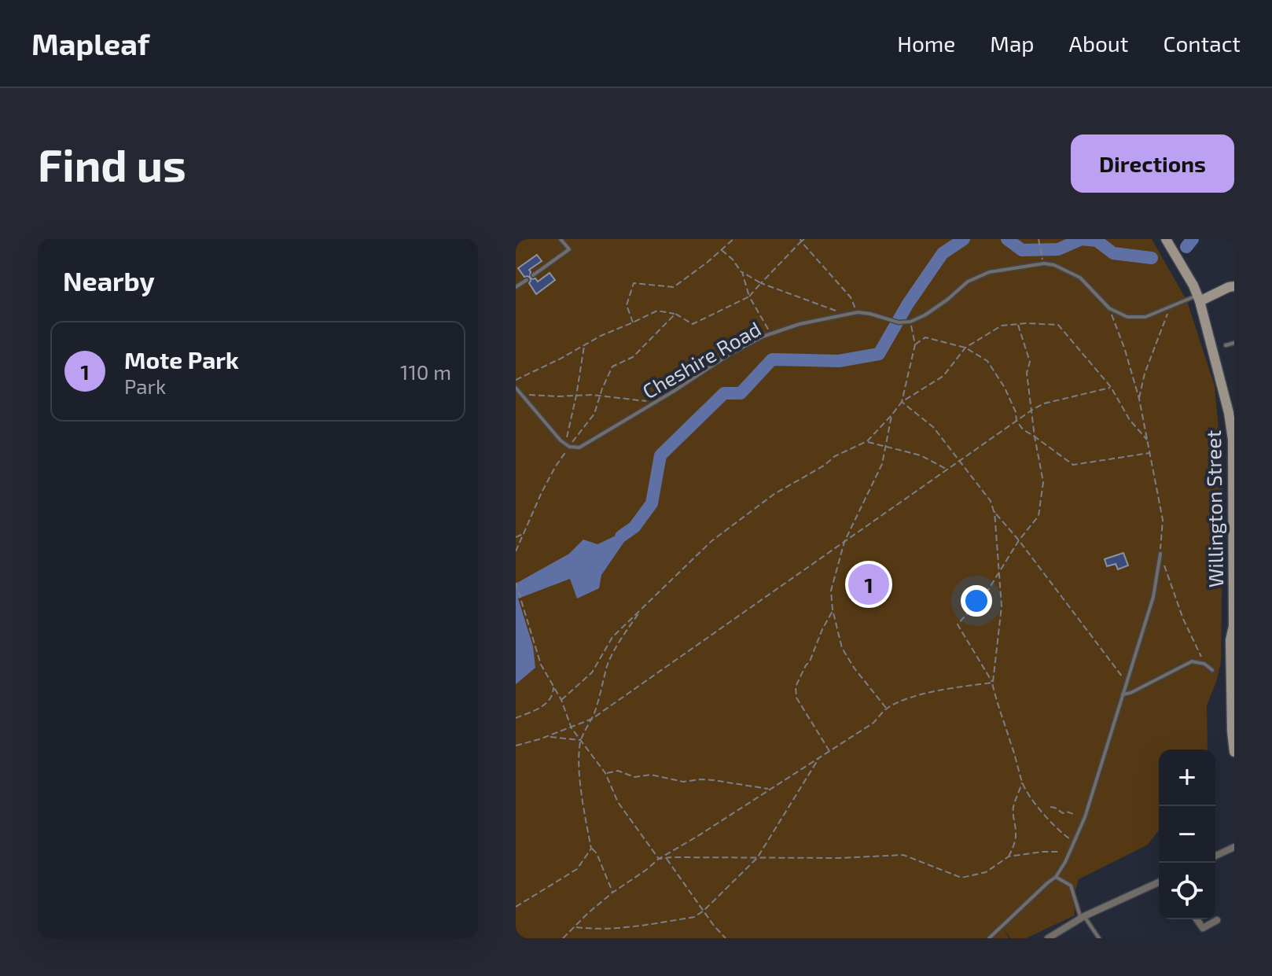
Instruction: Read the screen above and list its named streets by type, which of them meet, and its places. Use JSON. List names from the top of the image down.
{
  "streets": {
    "street": ["Willington Street"],
    "lane": ["Cheshire Road"]
  },
  "page": {
    "header": "Mapleaf",
    "nav": [
      "Home",
      "Map",
      "About",
      "Contact"
    ],
    "buttons": "Directions",
    "title": "Find us",
    "heading": "Nearby",
    "list": [
      {
        "mark": "1",
        "name": "Mote Park",
        "note": "Park",
        "value": "110 m"
      }
    ],
    "pins": "1",
    "map_buttons": ["+", "−"]
  }
}
